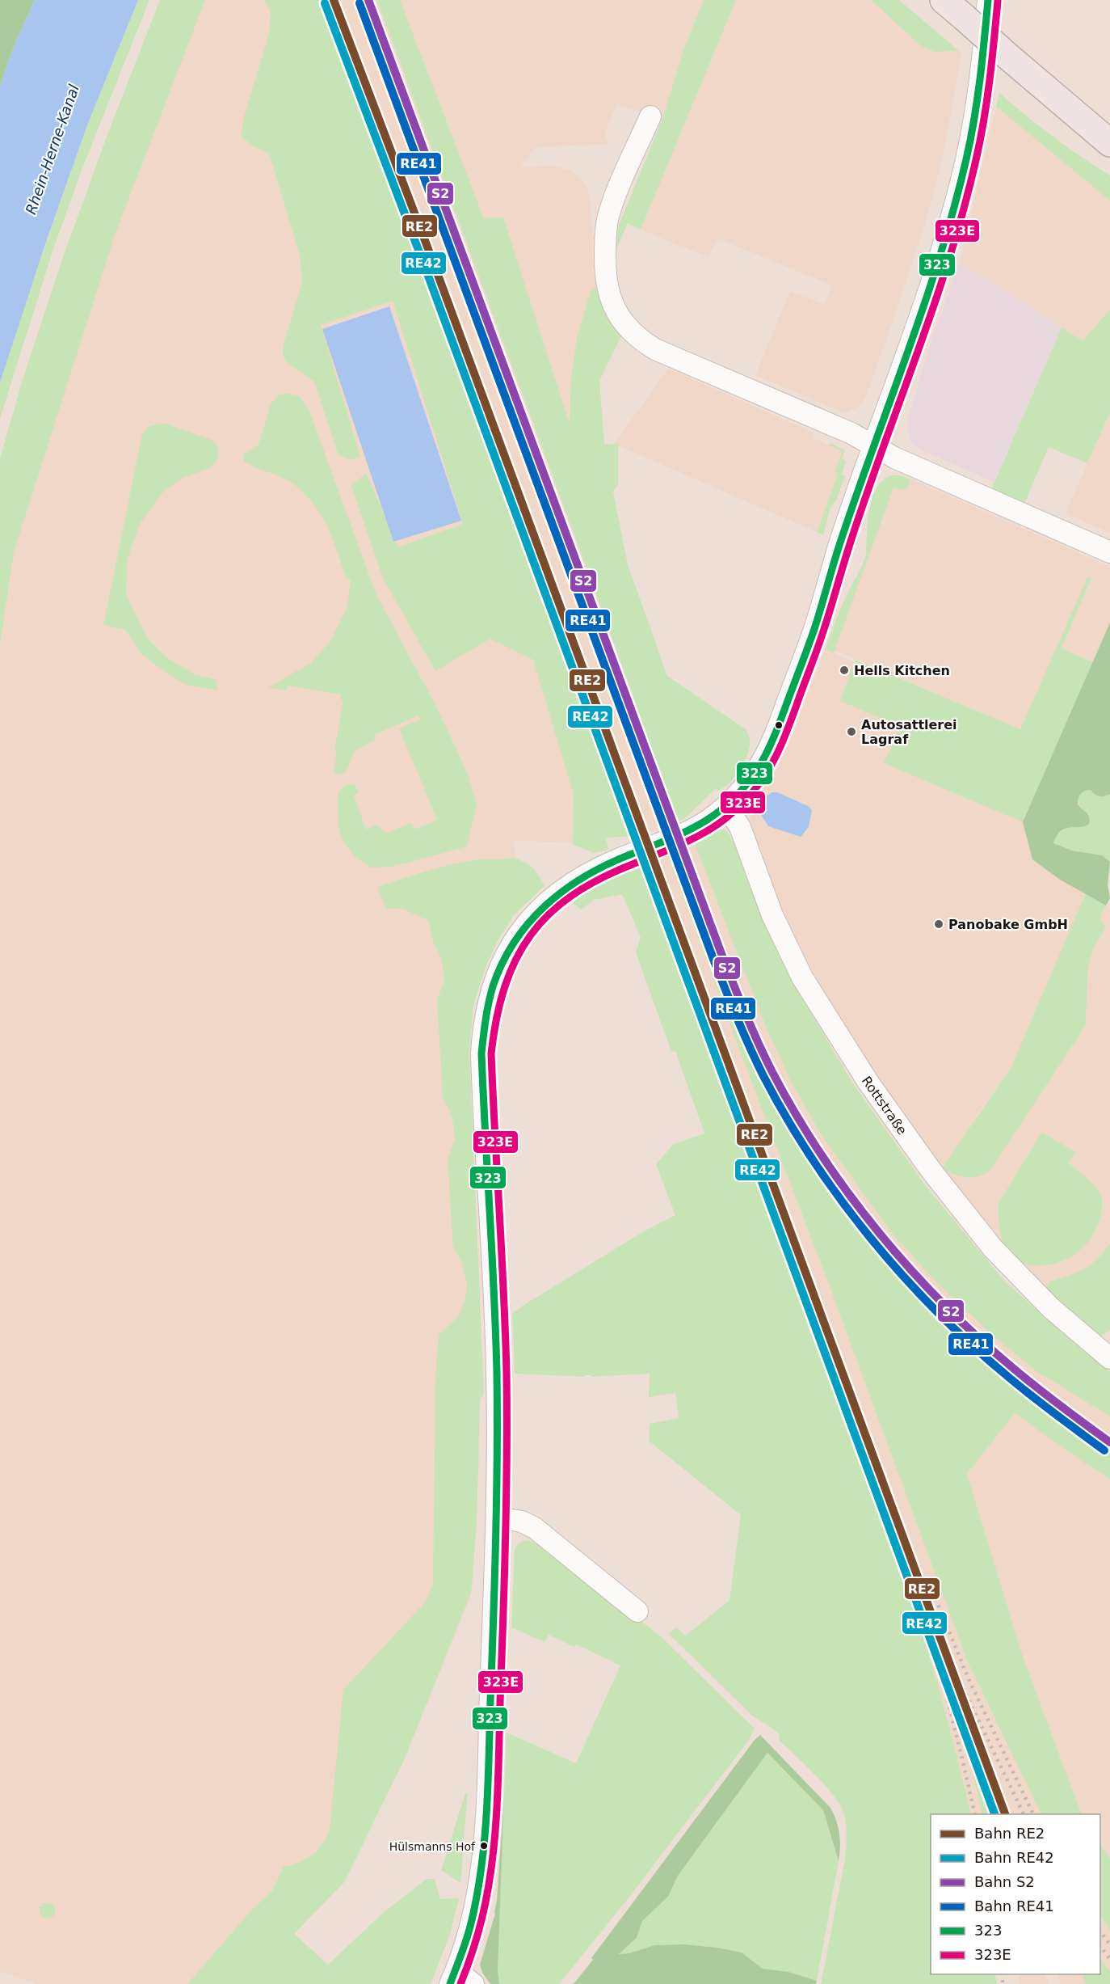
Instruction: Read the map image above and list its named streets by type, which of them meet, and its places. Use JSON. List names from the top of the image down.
{
  "streets": {
    "street": ["Rottstraße"]
  },
  "water": ["Rhein-Herne-Kanal"],
  "places": [
    "Hells Kitchen",
    "Autosattlerei Lagraf",
    "Panobake GmbH",
    "Hülsmanns Hof"
  ],
  "lines": [
    "rail line RE2",
    "rail line S2",
    "transit line 323",
    "transit line 323E",
    "rail line RE42",
    "rail line RE41"
  ],
  "legend": [
    "Bahn RE2",
    "Bahn RE42",
    "Bahn S2",
    "Bahn RE41",
    "323",
    "323E"
  ]
}
